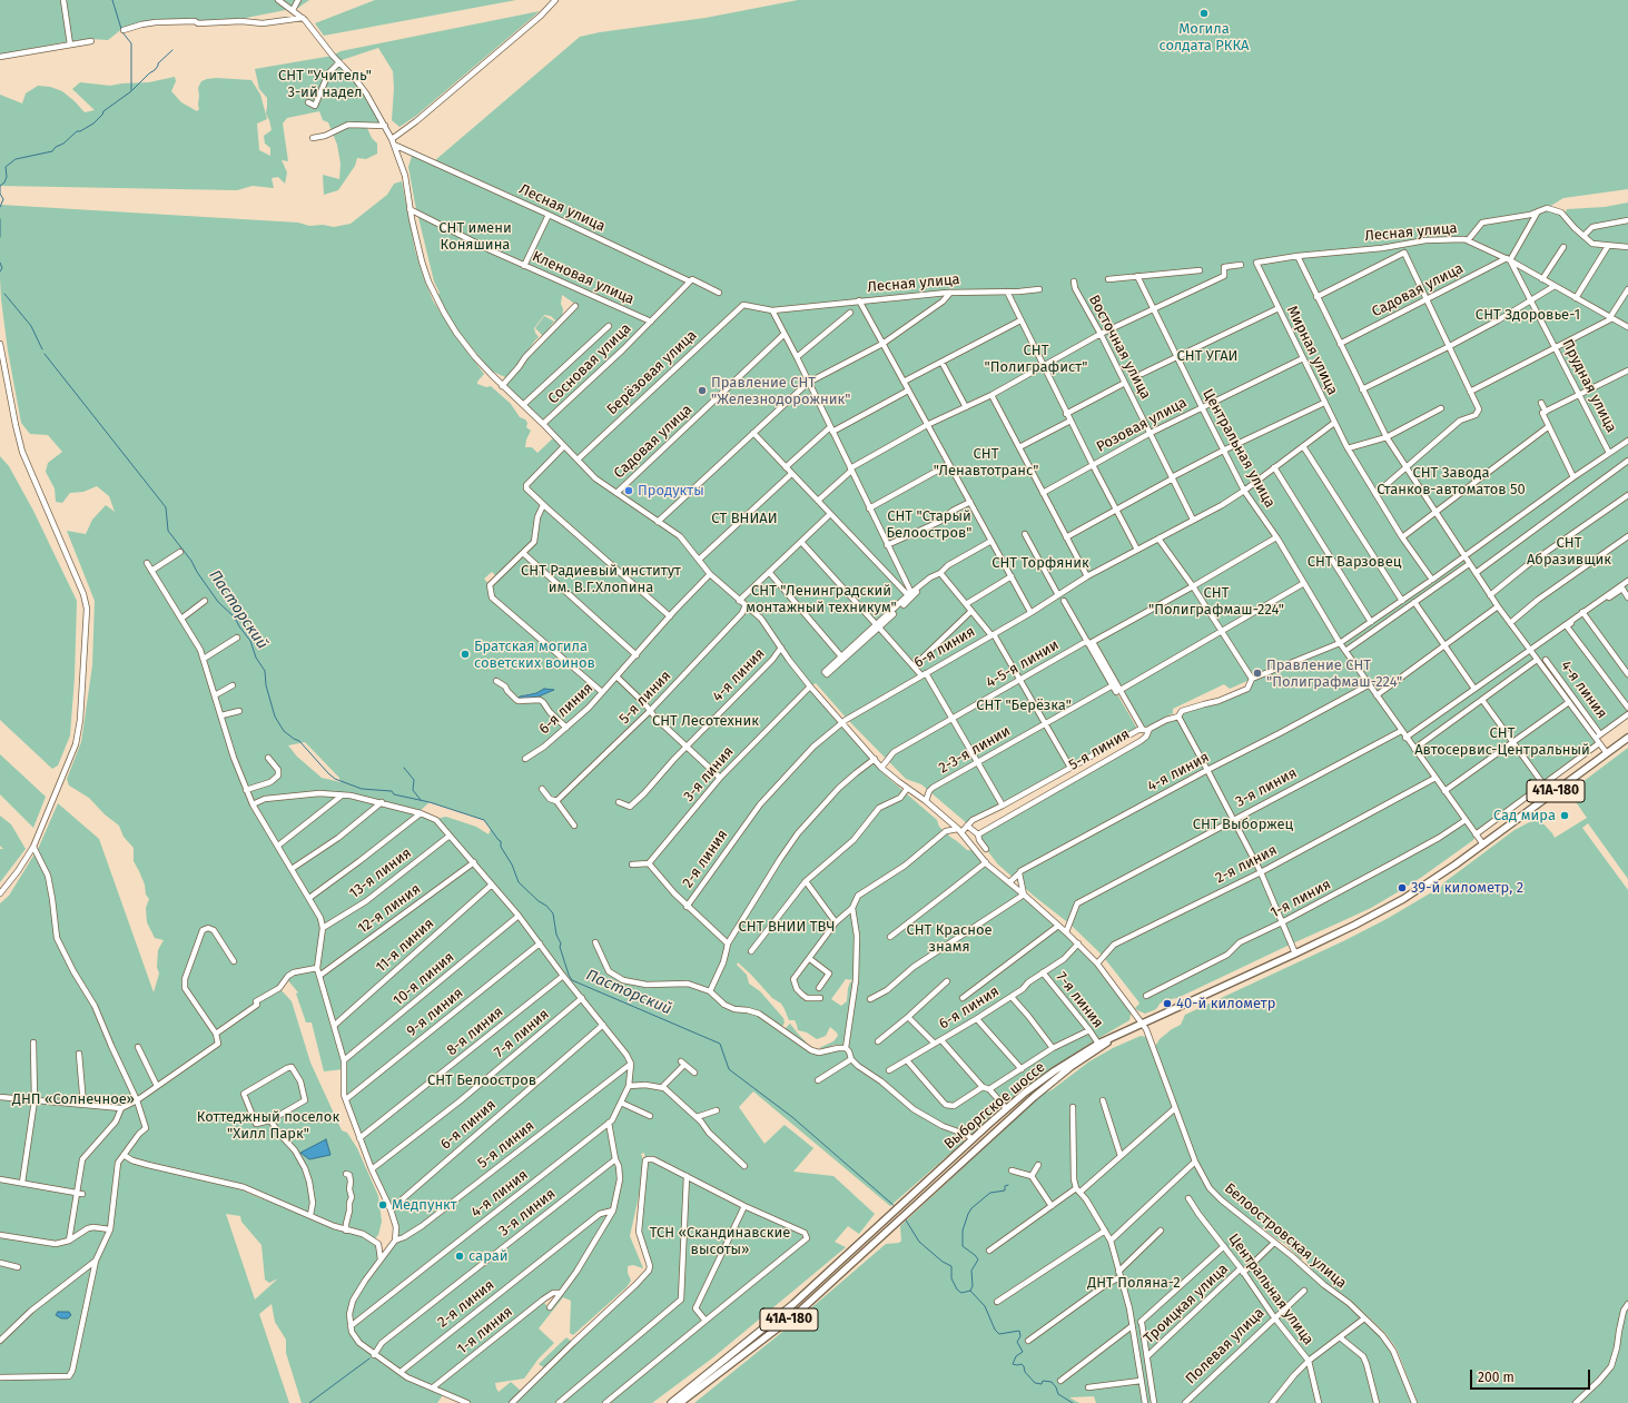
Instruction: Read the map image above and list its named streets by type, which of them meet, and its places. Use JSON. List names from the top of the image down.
{
  "streets": {
    "main road": ["41А-180", "Выборгское шоссе"],
    "street": [
      "Лесная улица",
      "Кленовая улица",
      "Садовая улица",
      "Восточная улица",
      "Мирная улица",
      "Сосновая улица",
      "Берёзовая улица",
      "Прудная улица",
      "Розовая улица",
      "Центральная улица",
      "6-я линия",
      "4-5-я линии",
      "4-я линия",
      "5-я линия",
      "2-3-я линии",
      "3-я линия",
      "2-я линия",
      "13-я линия",
      "1-я линия",
      "12-я линия",
      "11-я линия",
      "10-я линия",
      "7-я линия",
      "9-я линия",
      "8-я линия",
      "Белоостровская улица",
      "Троицкая улица",
      "Полевая улица"
    ]
  },
  "crossings": [
    ["Лесная улица", "Садовая улица"],
    ["Лесная улица", "Мирная улица"],
    ["Лесная улица", "Сосновая улица"],
    ["Лесная улица", "Берёзовая улица"],
    ["Лесная улица", "Прудная улица"],
    ["Лесная улица", "Белоостровская улица"],
    ["Кленовая улица", "Сосновая улица"],
    ["Кленовая улица", "Белоостровская улица"],
    ["Садовая улица", "Прудная улица"],
    ["Садовая улица", "Белоостровская улица"],
    ["Восточная улица", "Розовая улица"],
    ["Мирная улица", "Розовая улица"],
    ["Сосновая улица", "Белоостровская улица"],
    ["Берёзовая улица", "Белоостровская улица"],
    ["Розовая улица", "Центральная улица"],
    ["Центральная улица", "4-я линия"],
    ["Центральная улица", "3-я линия"],
    ["Центральная улица", "41А-180"],
    ["Центральная улица", "2-я линия"],
    ["Центральная улица", "1-я линия"],
    ["Центральная улица", "Троицкая улица"],
    ["Центральная улица", "Полевая улица"],
    ["6-я линия", "2-я линия"],
    ["6-я линия", "7-я линия"],
    ["6-я линия", "Белоостровская улица"],
    ["4-5-я линии", "Белоостровская улица"],
    ["4-я линия", "5-я линия"],
    ["4-я линия", "Белоостровская улица"],
    ["5-я линия", "Белоостровская улица"],
    ["2-3-я линии", "Белоостровская улица"],
    ["3-я линия", "Белоостровская улица"],
    ["41А-180", "Выборгское шоссе"],
    ["41А-180", "Белоостровская улица"],
    ["2-я линия", "Белоостровская улица"],
    ["7-я линия", "Выборгское шоссе"],
    ["Выборгское шоссе", "Белоостровская улица"],
    ["Белоостровская улица", "Троицкая улица"]
  ],
  "water": ["Пасторский"],
  "parks": [
    "СНТ \"Учитель\" 3-ий надел",
    "СНТ имени Коняшина",
    "СНТ Здоровье-1",
    "СНТ \"Полиграфист\"",
    "СНТ УГАИ",
    "СНТ \"Ленавтотранс\"",
    "СНТ Завода Станков-автоматов 50",
    "СНТ \"Старый Белоостров\"",
    "СТ ВНИАИ",
    "СНТ Абразивщик",
    "СНТ Варзовец",
    "СНТ Торфяник",
    "СНТ Радиевый институт им. В.Г.Хлопина",
    "СНТ \"Ленинградский монтажный техникум\"",
    "СНТ \"Полиграфмаш-224\"",
    "СНТ \"Берёзка\"",
    "СНТ Лесотехник",
    "СНТ Автосервис-Центральный",
    "СНТ Выборжец",
    "СНТ ВНИИ ТВЧ",
    "СНТ Красное знамя",
    "СНТ Белоостров",
    "ДНП «Солнечное»",
    "Коттеджный поселок \"Хилл Парк\"",
    "ТСН «Скандинавские высоты»",
    "ДНТ Поляна-2"
  ],
  "places": [
    "Могила солдата РККА",
    "Правление СНТ \"Железнодорожник\"",
    "Продукты",
    "Братская могила советских воинов",
    "Правление СНТ \"Полиграфмаш-224\"",
    "Сад мира",
    "39-й километр, 2",
    "40-й километр",
    "Медпункт",
    "сарай"
  ],
  "scale_bar": "200 m"
}
